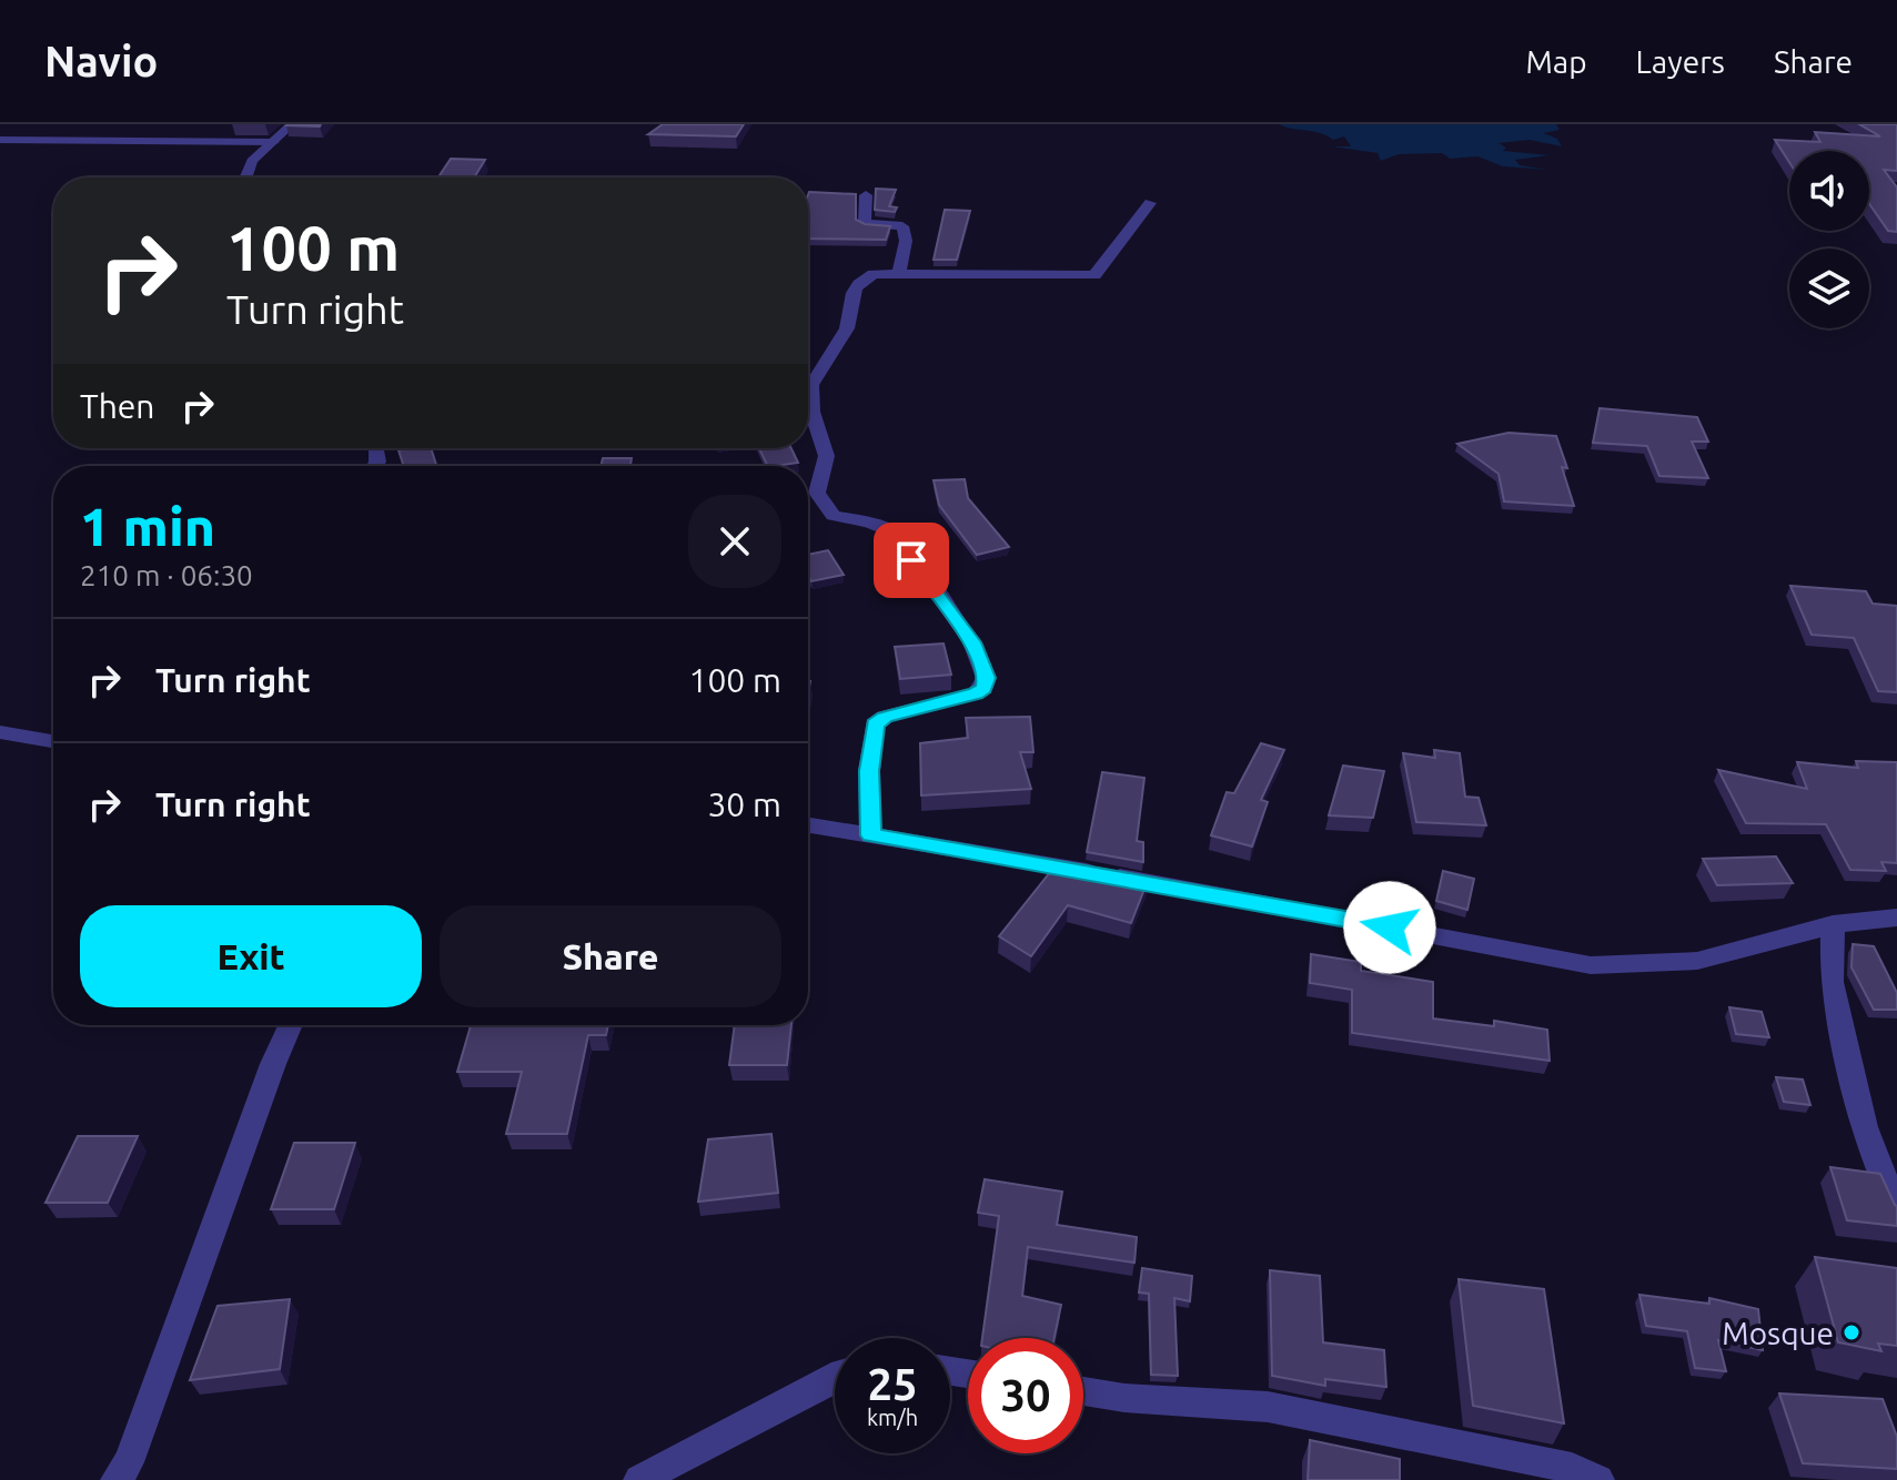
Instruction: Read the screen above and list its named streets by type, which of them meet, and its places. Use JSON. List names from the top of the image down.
{
  "places": ["Mosque"],
  "page": {
    "header": "Navio",
    "nav": ["Map", "Layers", "Share"],
    "turn": ["100 m", "Turn right"],
    "then": "Then",
    "heading": ["1 min", "210 m · 06:30"],
    "list": [
      {
        "name": "Turn right",
        "value": "100 m"
      },
      {
        "name": "Turn right",
        "value": "30 m"
      }
    ],
    "buttons": ["Exit", "Share"],
    "speed": "25 km/h",
    "limit": "30"
  }
}
